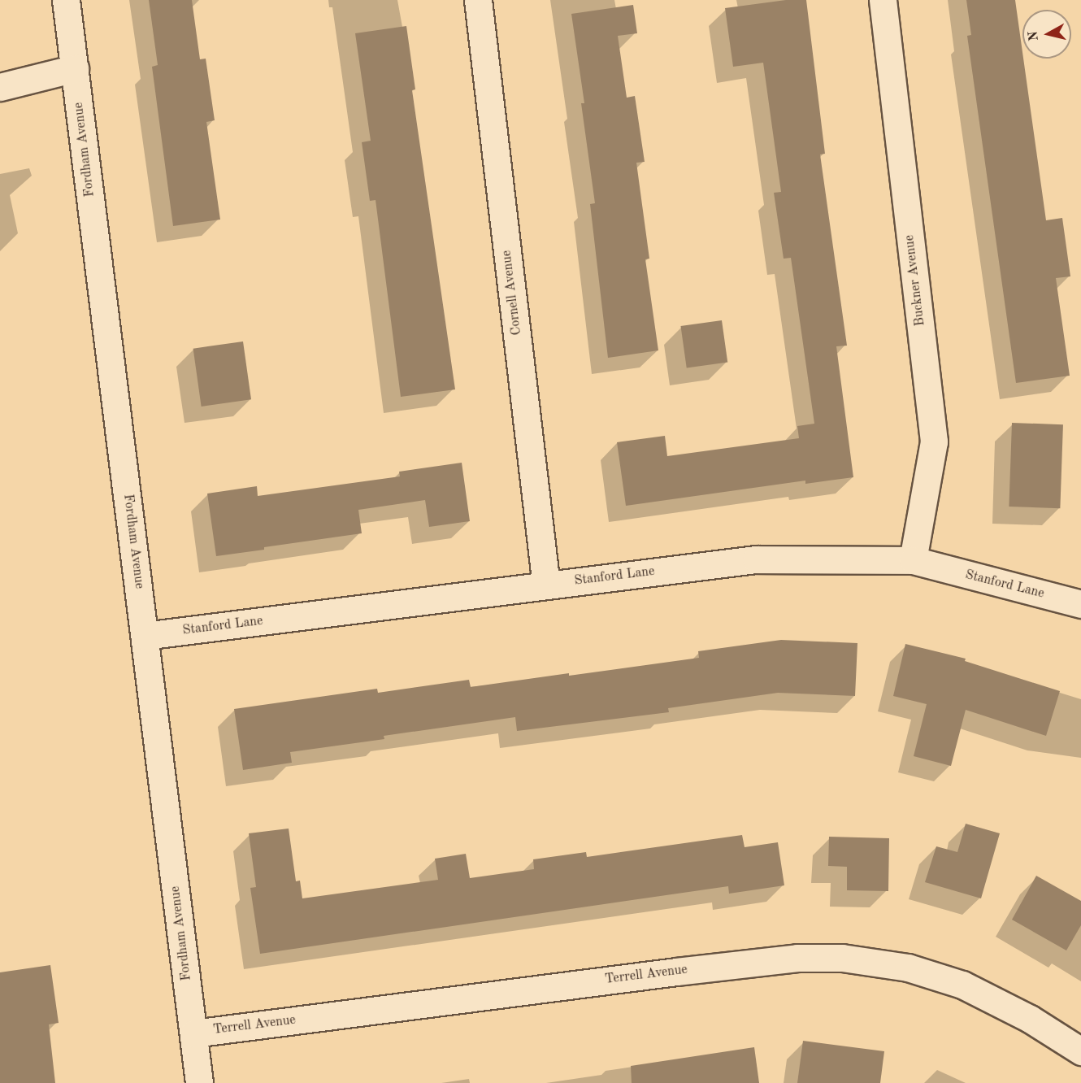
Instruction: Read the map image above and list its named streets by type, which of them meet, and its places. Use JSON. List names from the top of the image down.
{
  "streets": {
    "street": [
      "Fordham Avenue",
      "Buckner Avenue",
      "Cornell Avenue",
      "Stanford Lane",
      "Terrell Avenue"
    ]
  },
  "crossings": [
    ["Fordham Avenue", "Stanford Lane"],
    ["Fordham Avenue", "Terrell Avenue"],
    ["Buckner Avenue", "Stanford Lane"],
    ["Cornell Avenue", "Stanford Lane"]
  ],
  "north": "left"
}
